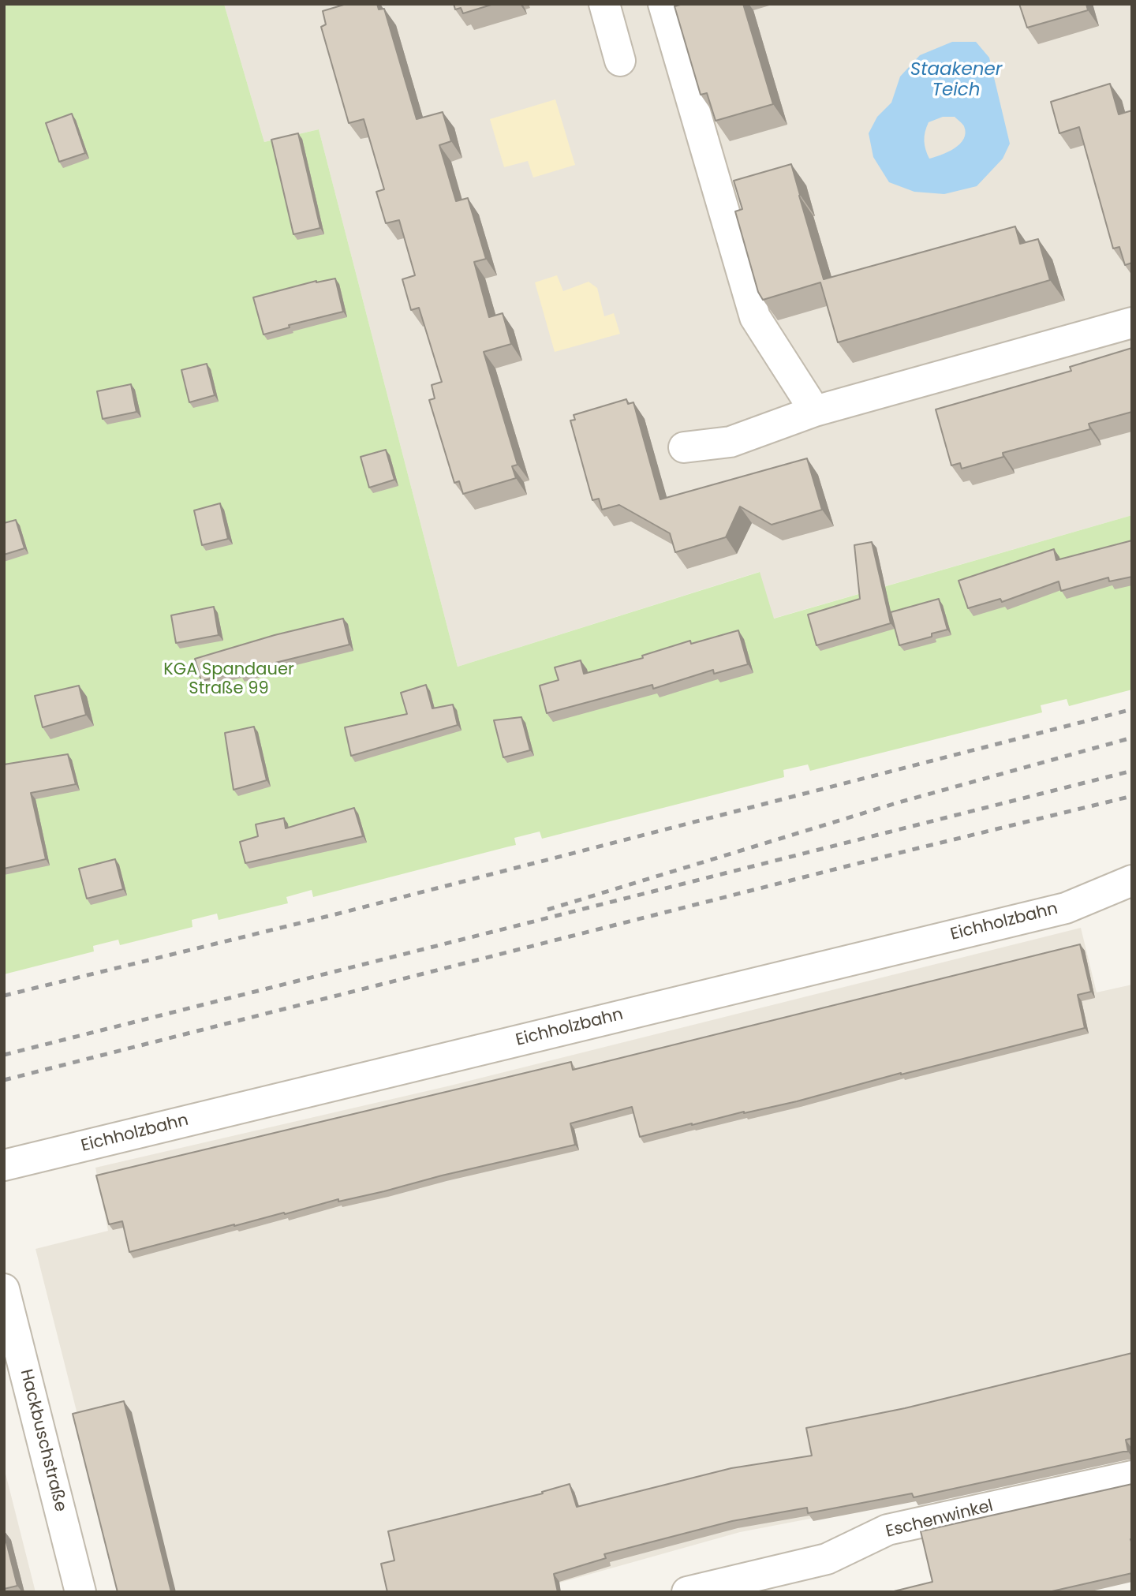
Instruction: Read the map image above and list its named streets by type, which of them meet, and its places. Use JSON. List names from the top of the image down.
{
  "streets": {
    "street": ["Eichholzbahn", "Hackbuschstraße", "Eschenwinkel"]
  },
  "water": ["Staakener Teich"],
  "parks": ["KGA Spandauer Straße 99"]
}
